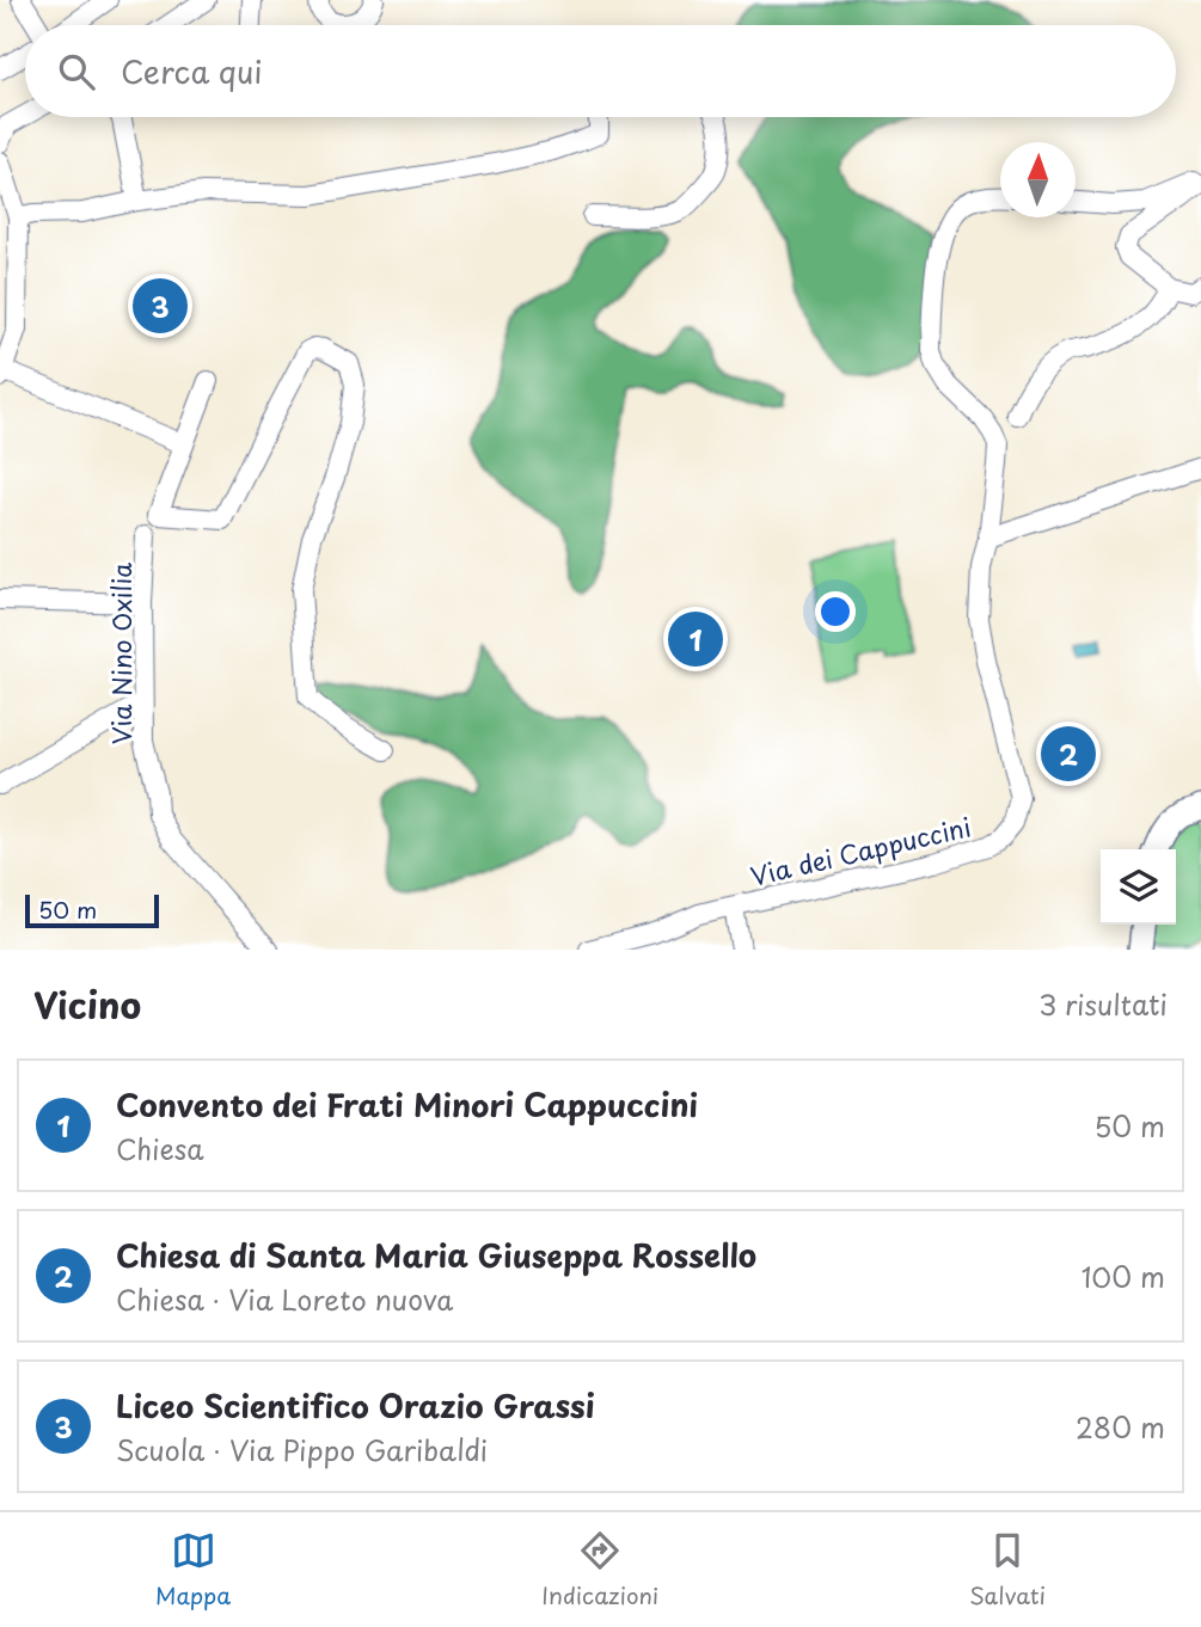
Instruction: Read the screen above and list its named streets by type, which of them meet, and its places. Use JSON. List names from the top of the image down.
{
  "streets": {
    "street": ["Via Nino Oxilia", "Via dei Cappuccini"]
  },
  "scale_bar": "50 m",
  "north": "top",
  "page": {
    "search": "Cerca qui",
    "pins": ["3", "1", "2"],
    "scale": "50 m",
    "heading": ["Vicino", "3 risultati"],
    "list": [
      {
        "mark": "1",
        "name": "Convento dei Frati Minori Cappuccini",
        "note": "Chiesa",
        "value": "50 m"
      },
      {
        "mark": "2",
        "name": "Chiesa di Santa Maria Giuseppa Rossello",
        "note": "Chiesa · Via Loreto nuova",
        "value": "100 m"
      },
      {
        "mark": "3",
        "name": "Liceo Scientifico Orazio Grassi",
        "note": "Scuola · Via Pippo Garibaldi",
        "value": "280 m"
      }
    ],
    "nav": ["Mappa", "Indicazioni", "Salvati"]
  }
}
